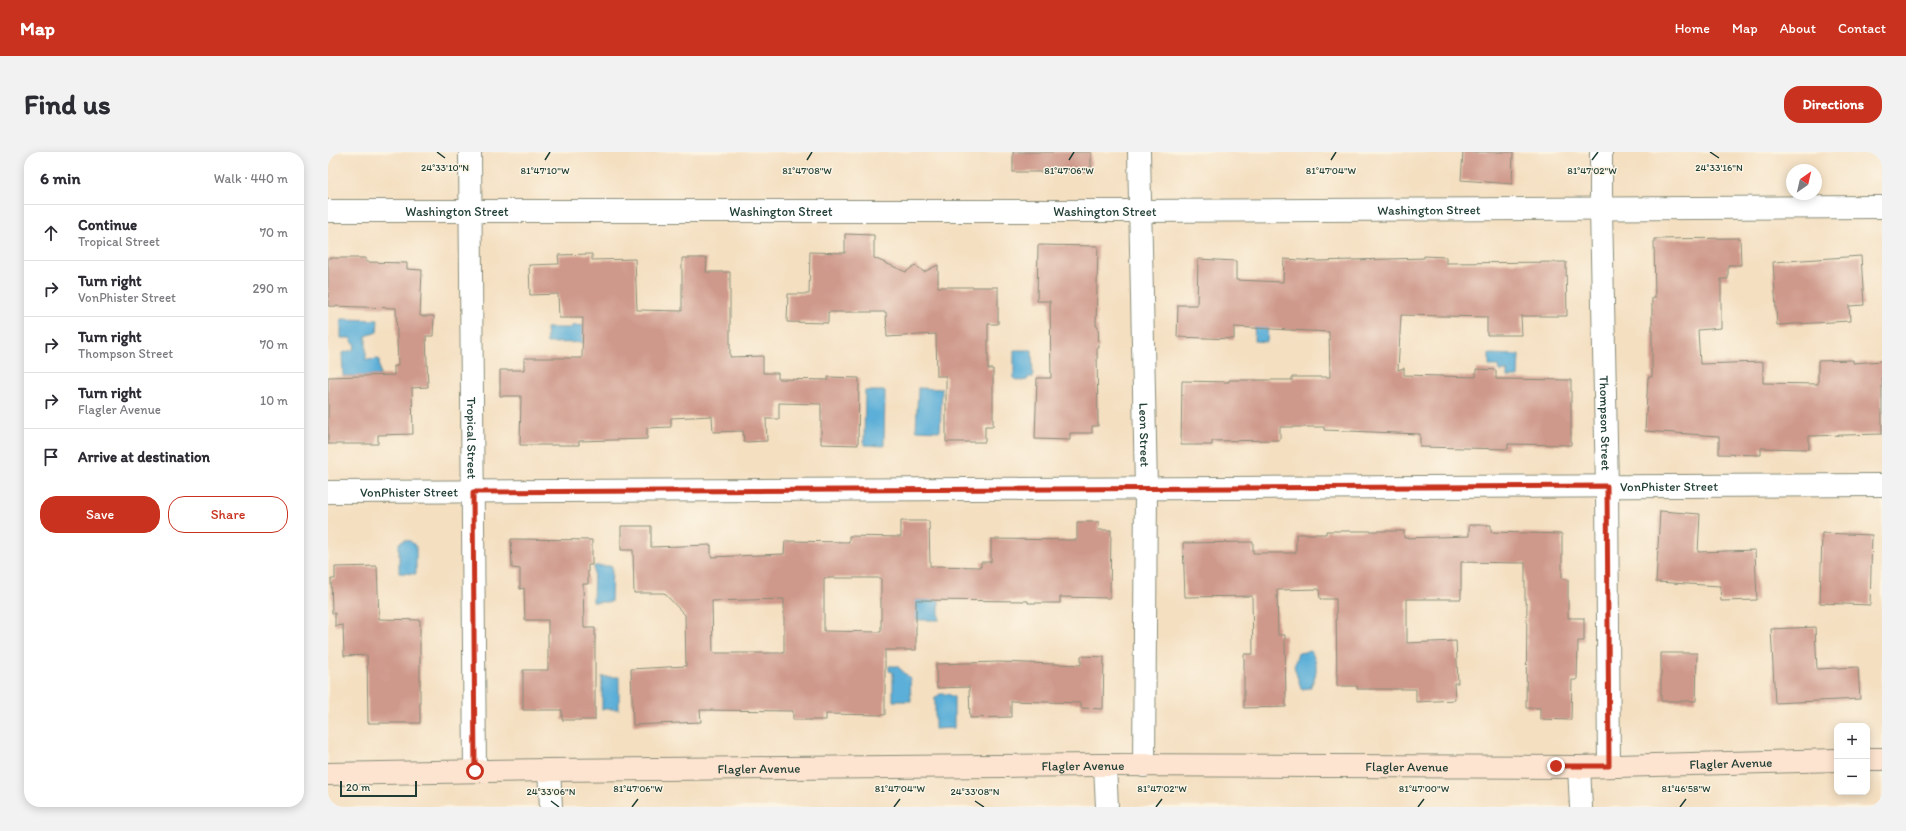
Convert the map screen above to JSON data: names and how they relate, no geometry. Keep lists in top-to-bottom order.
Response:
{
  "streets": {
    "street": [
      "Washington Street",
      "Thompson Street",
      "Leon Street",
      "Tropical Street",
      "VonPhister Street",
      "Flagler Avenue"
    ]
  },
  "crossings": [
    ["Washington Street", "Thompson Street"],
    ["Washington Street", "Leon Street"],
    ["Washington Street", "Tropical Street"],
    ["Thompson Street", "VonPhister Street"],
    ["Thompson Street", "Flagler Avenue"],
    ["Leon Street", "VonPhister Street"],
    ["Leon Street", "Flagler Avenue"],
    ["Tropical Street", "VonPhister Street"],
    ["Tropical Street", "Flagler Avenue"]
  ],
  "scale_bar": "20 m",
  "north": "top right",
  "page": {
    "header": "Map",
    "nav": [
      "Home",
      "Map",
      "About",
      "Contact"
    ],
    "buttons": [
      "Directions",
      ["Save", "Share"]
    ],
    "title": "Find us",
    "heading": ["6 min", "Walk · 440 m"],
    "list": [
      ["Continue", "Tropical Street", "70 m"],
      ["Turn right", "VonPhister Street", "290 m"],
      ["Turn right", "Thompson Street", "70 m"],
      ["Turn right", "Flagler Avenue", "10 m"],
      "Arrive at destination"
    ],
    "map_buttons": ["+", "−"],
    "scale": "20 m"
  },
  "coordinates": [
    "24°33'10\"N",
    "24°33'16\"N",
    "81°47'10\"W",
    "81°47'08\"W",
    "81°47'06\"W",
    "81°47'04\"W",
    "81°47'02\"W",
    "81°47'00\"W",
    "81°46'58\"W",
    "24°33'06\"N",
    "24°33'08\"N"
  ]
}
